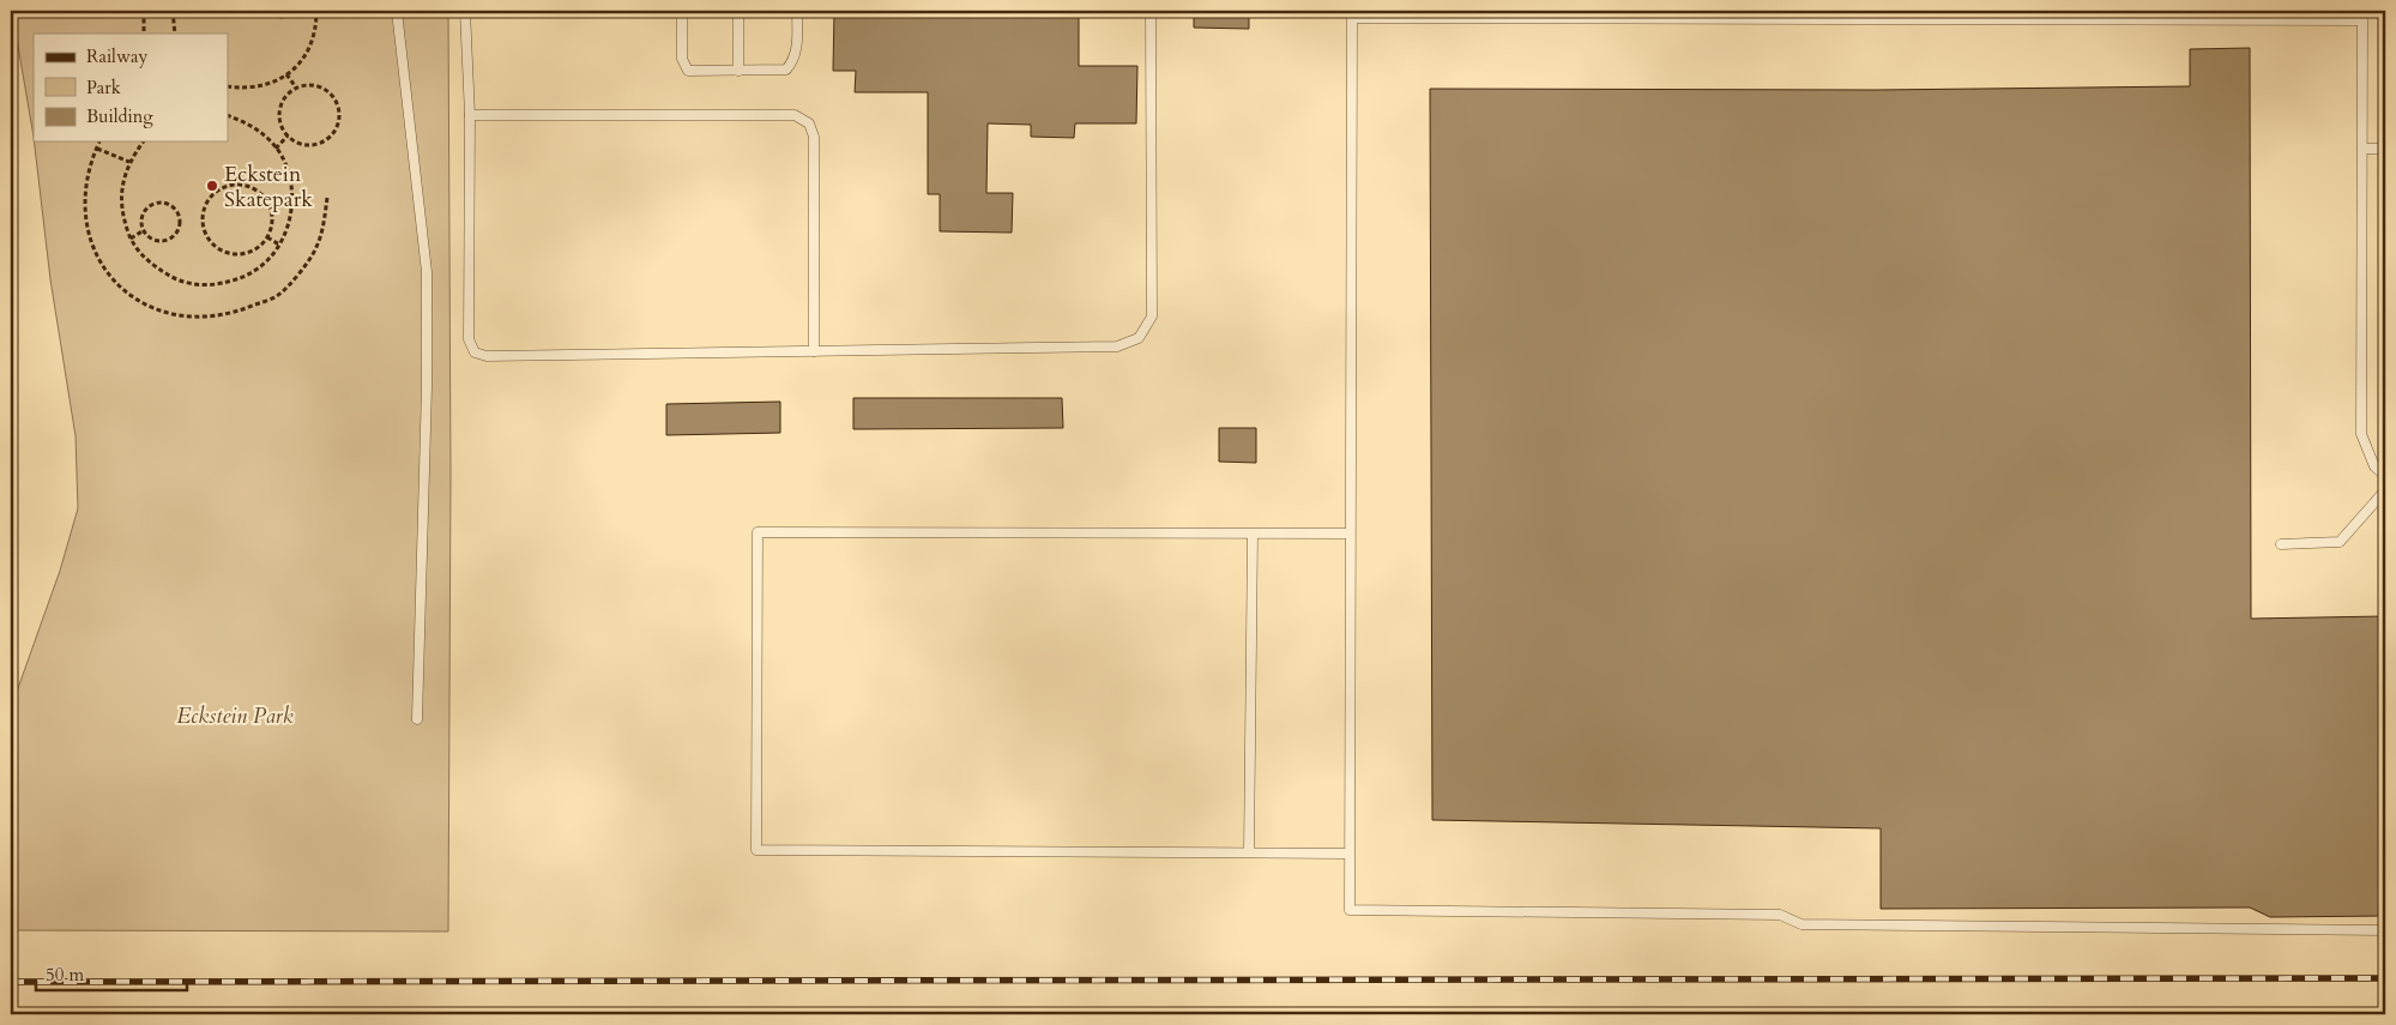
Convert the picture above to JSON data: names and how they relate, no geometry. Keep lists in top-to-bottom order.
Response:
{
  "parks": ["Eckstein Park"],
  "places": ["Eckstein Skatepark"],
  "legend": ["Railway", "Park", "Building"],
  "scale_bar": "50 m"
}
